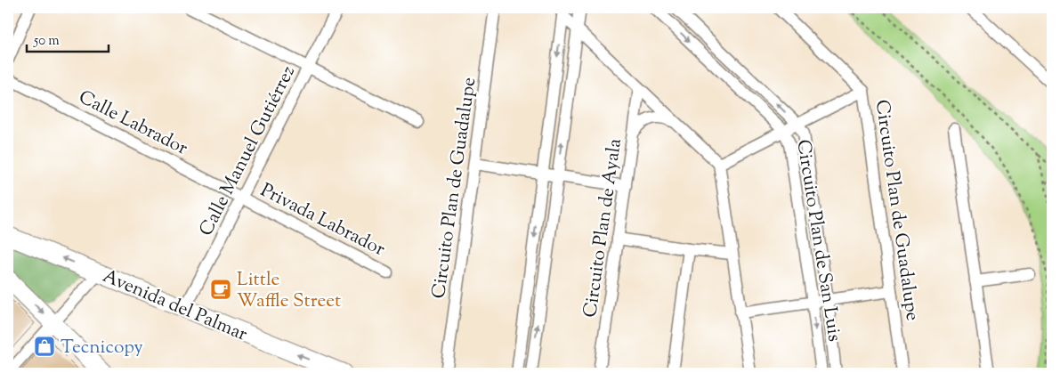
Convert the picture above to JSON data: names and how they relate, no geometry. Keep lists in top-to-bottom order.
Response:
{
  "streets": {
    "main road": ["Avenida del Palmar"],
    "street": [
      "Calle Labrador",
      "Calle Manuel Gutiérrez",
      "Circuito Plan de Guadalupe",
      "Privada Labrador",
      "Circuito Plan de Ayala",
      "Circuito Plan de San Luis"
    ]
  },
  "crossings": [
    ["Calle Labrador", "Calle Manuel Gutiérrez"],
    ["Calle Labrador", "Privada Labrador"],
    ["Calle Manuel Gutiérrez", "Privada Labrador"],
    ["Calle Manuel Gutiérrez", "Avenida del Palmar"]
  ],
  "one_way": ["Avenida del Palmar"],
  "places": {
    "cafe": ["Little Waffle Street"],
    "shop": ["Tecnicopy"]
  },
  "scale_bar": "50 m"
}
